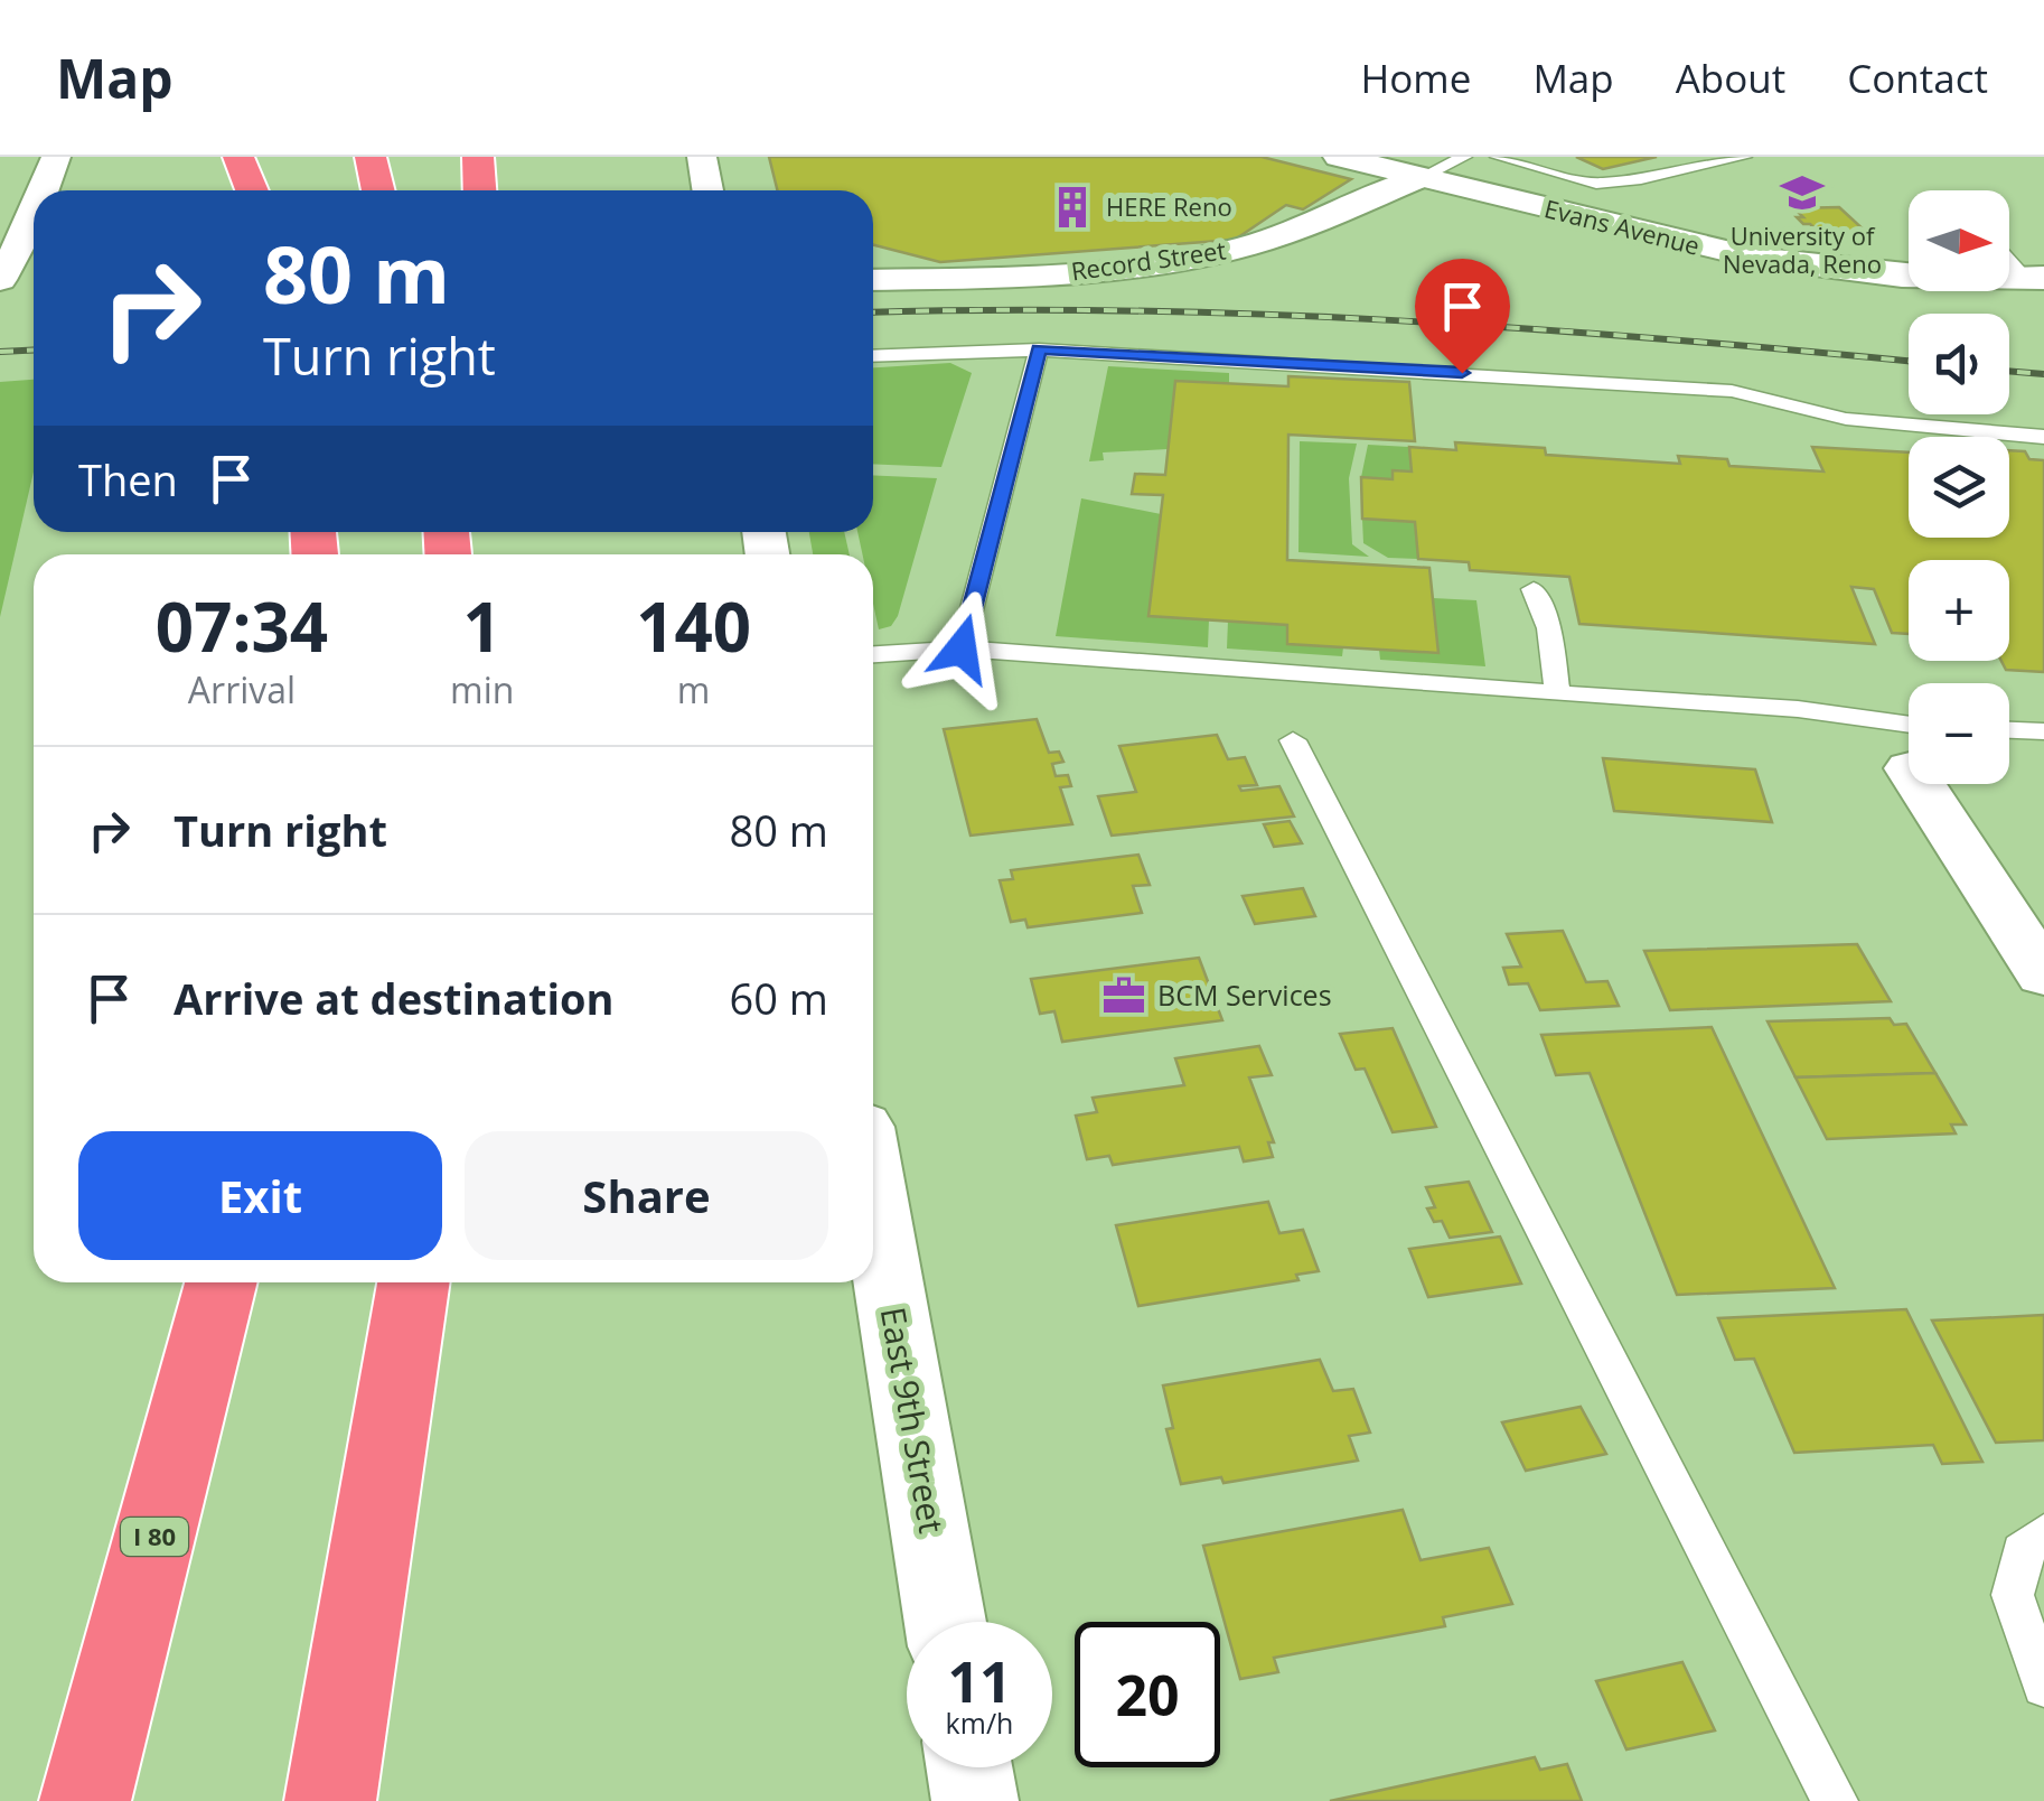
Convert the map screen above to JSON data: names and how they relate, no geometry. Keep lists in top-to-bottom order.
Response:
{
  "streets": {
    "highway": ["I 80"],
    "street": ["Evans Avenue", "Record Street", "East 9th Street"]
  },
  "crossings": [
    ["Evans Avenue", "Record Street"]
  ],
  "places": {
    "school or university": ["University of Nevada, Reno"],
    "building": ["HERE Reno"],
    "office": ["BCM Services"]
  },
  "north": "right",
  "page": {
    "header": "Map",
    "nav": [
      "Home",
      "Map",
      "About",
      "Contact"
    ],
    "map_buttons": ["+", "−"],
    "turn": ["80 m", "Turn right"],
    "then": "Then",
    "eta": [
      "07:34",
      "Arrival",
      "1",
      "min",
      "140",
      "m"
    ],
    "list": [
      {
        "name": "Turn right",
        "value": "80 m"
      },
      {
        "name": "Arrive at destination",
        "value": "60 m"
      }
    ],
    "buttons": ["Exit", "Share"],
    "speed": "11 km/h",
    "limit": "20"
  }
}
